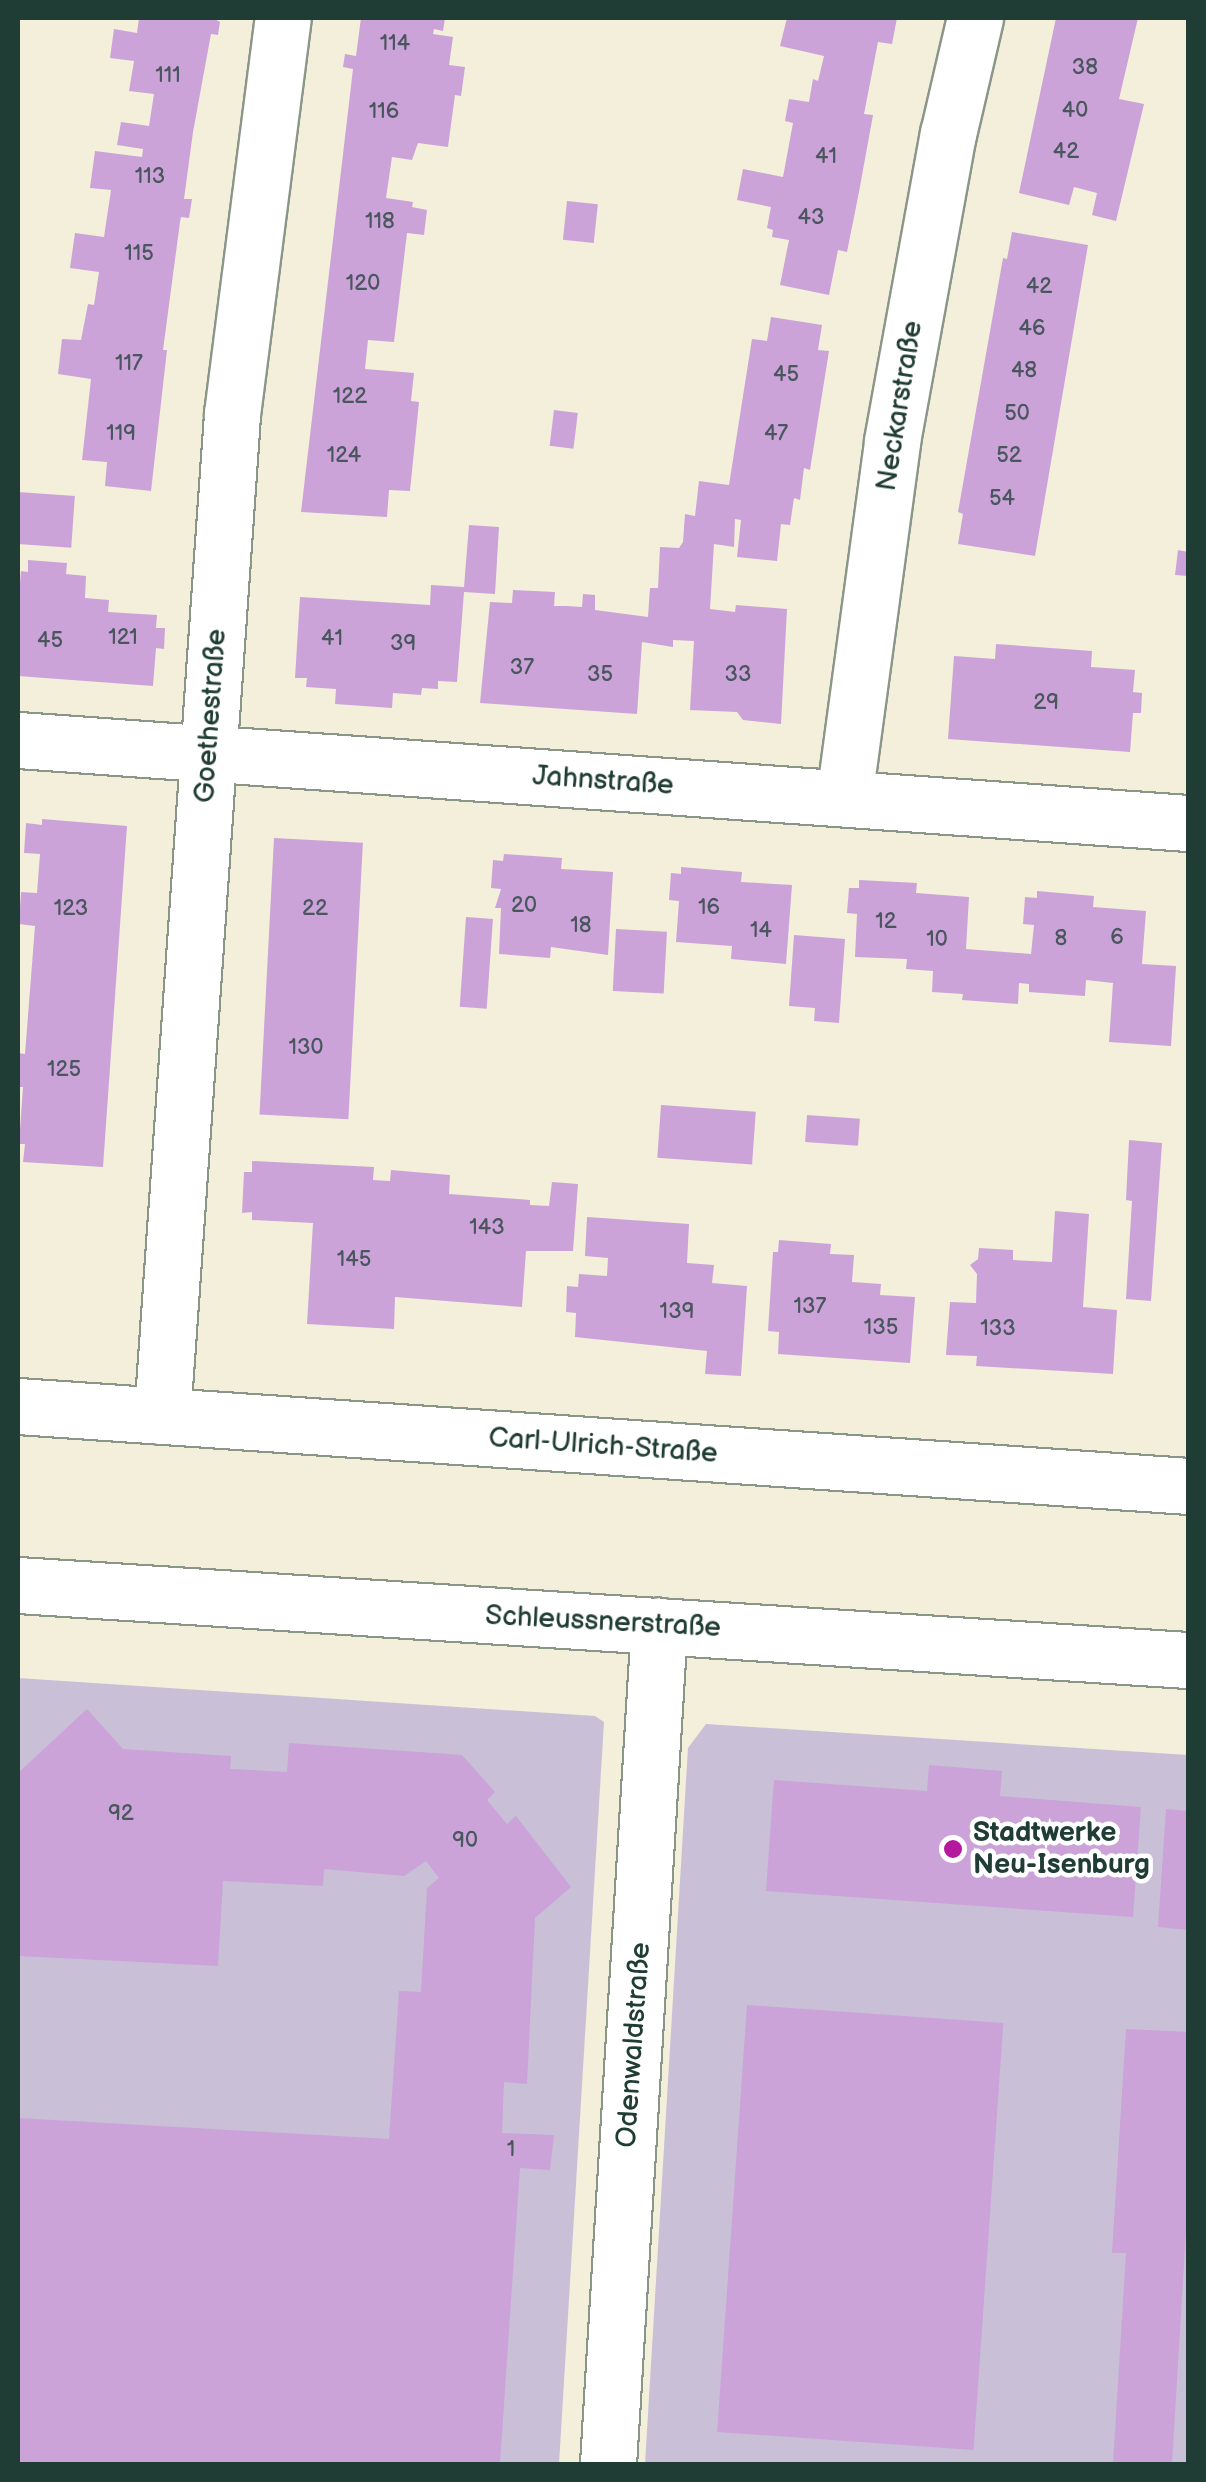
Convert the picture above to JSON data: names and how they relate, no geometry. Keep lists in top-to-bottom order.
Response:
{
  "streets": {
    "street": [
      "Neckarstraße",
      "Goethestraße",
      "Jahnstraße",
      "Carl-Ulrich-Straße",
      "Schleussnerstraße",
      "Odenwaldstraße"
    ]
  },
  "crossings": [
    ["Neckarstraße", "Jahnstraße"],
    ["Goethestraße", "Jahnstraße"],
    ["Goethestraße", "Carl-Ulrich-Straße"],
    ["Schleussnerstraße", "Odenwaldstraße"]
  ],
  "places": ["Stadtwerke Neu-Isenburg"],
  "house_numbers": [
    "114",
    "38",
    "111",
    "40",
    "116",
    "42",
    "41",
    "113",
    "43",
    "118",
    "115",
    "120",
    "42",
    "46",
    "117",
    "48",
    "45",
    "122",
    "50",
    "119",
    "47",
    "124",
    "52",
    "54",
    "121",
    "41",
    "45",
    "39",
    "37",
    "35",
    "33",
    "29",
    "20",
    "16",
    "123",
    "22",
    "12",
    "18",
    "14",
    "6",
    "8",
    "10",
    "130",
    "125",
    "143",
    "145",
    "137",
    "139",
    "135",
    "133",
    "92",
    "90",
    "1"
  ]
}
